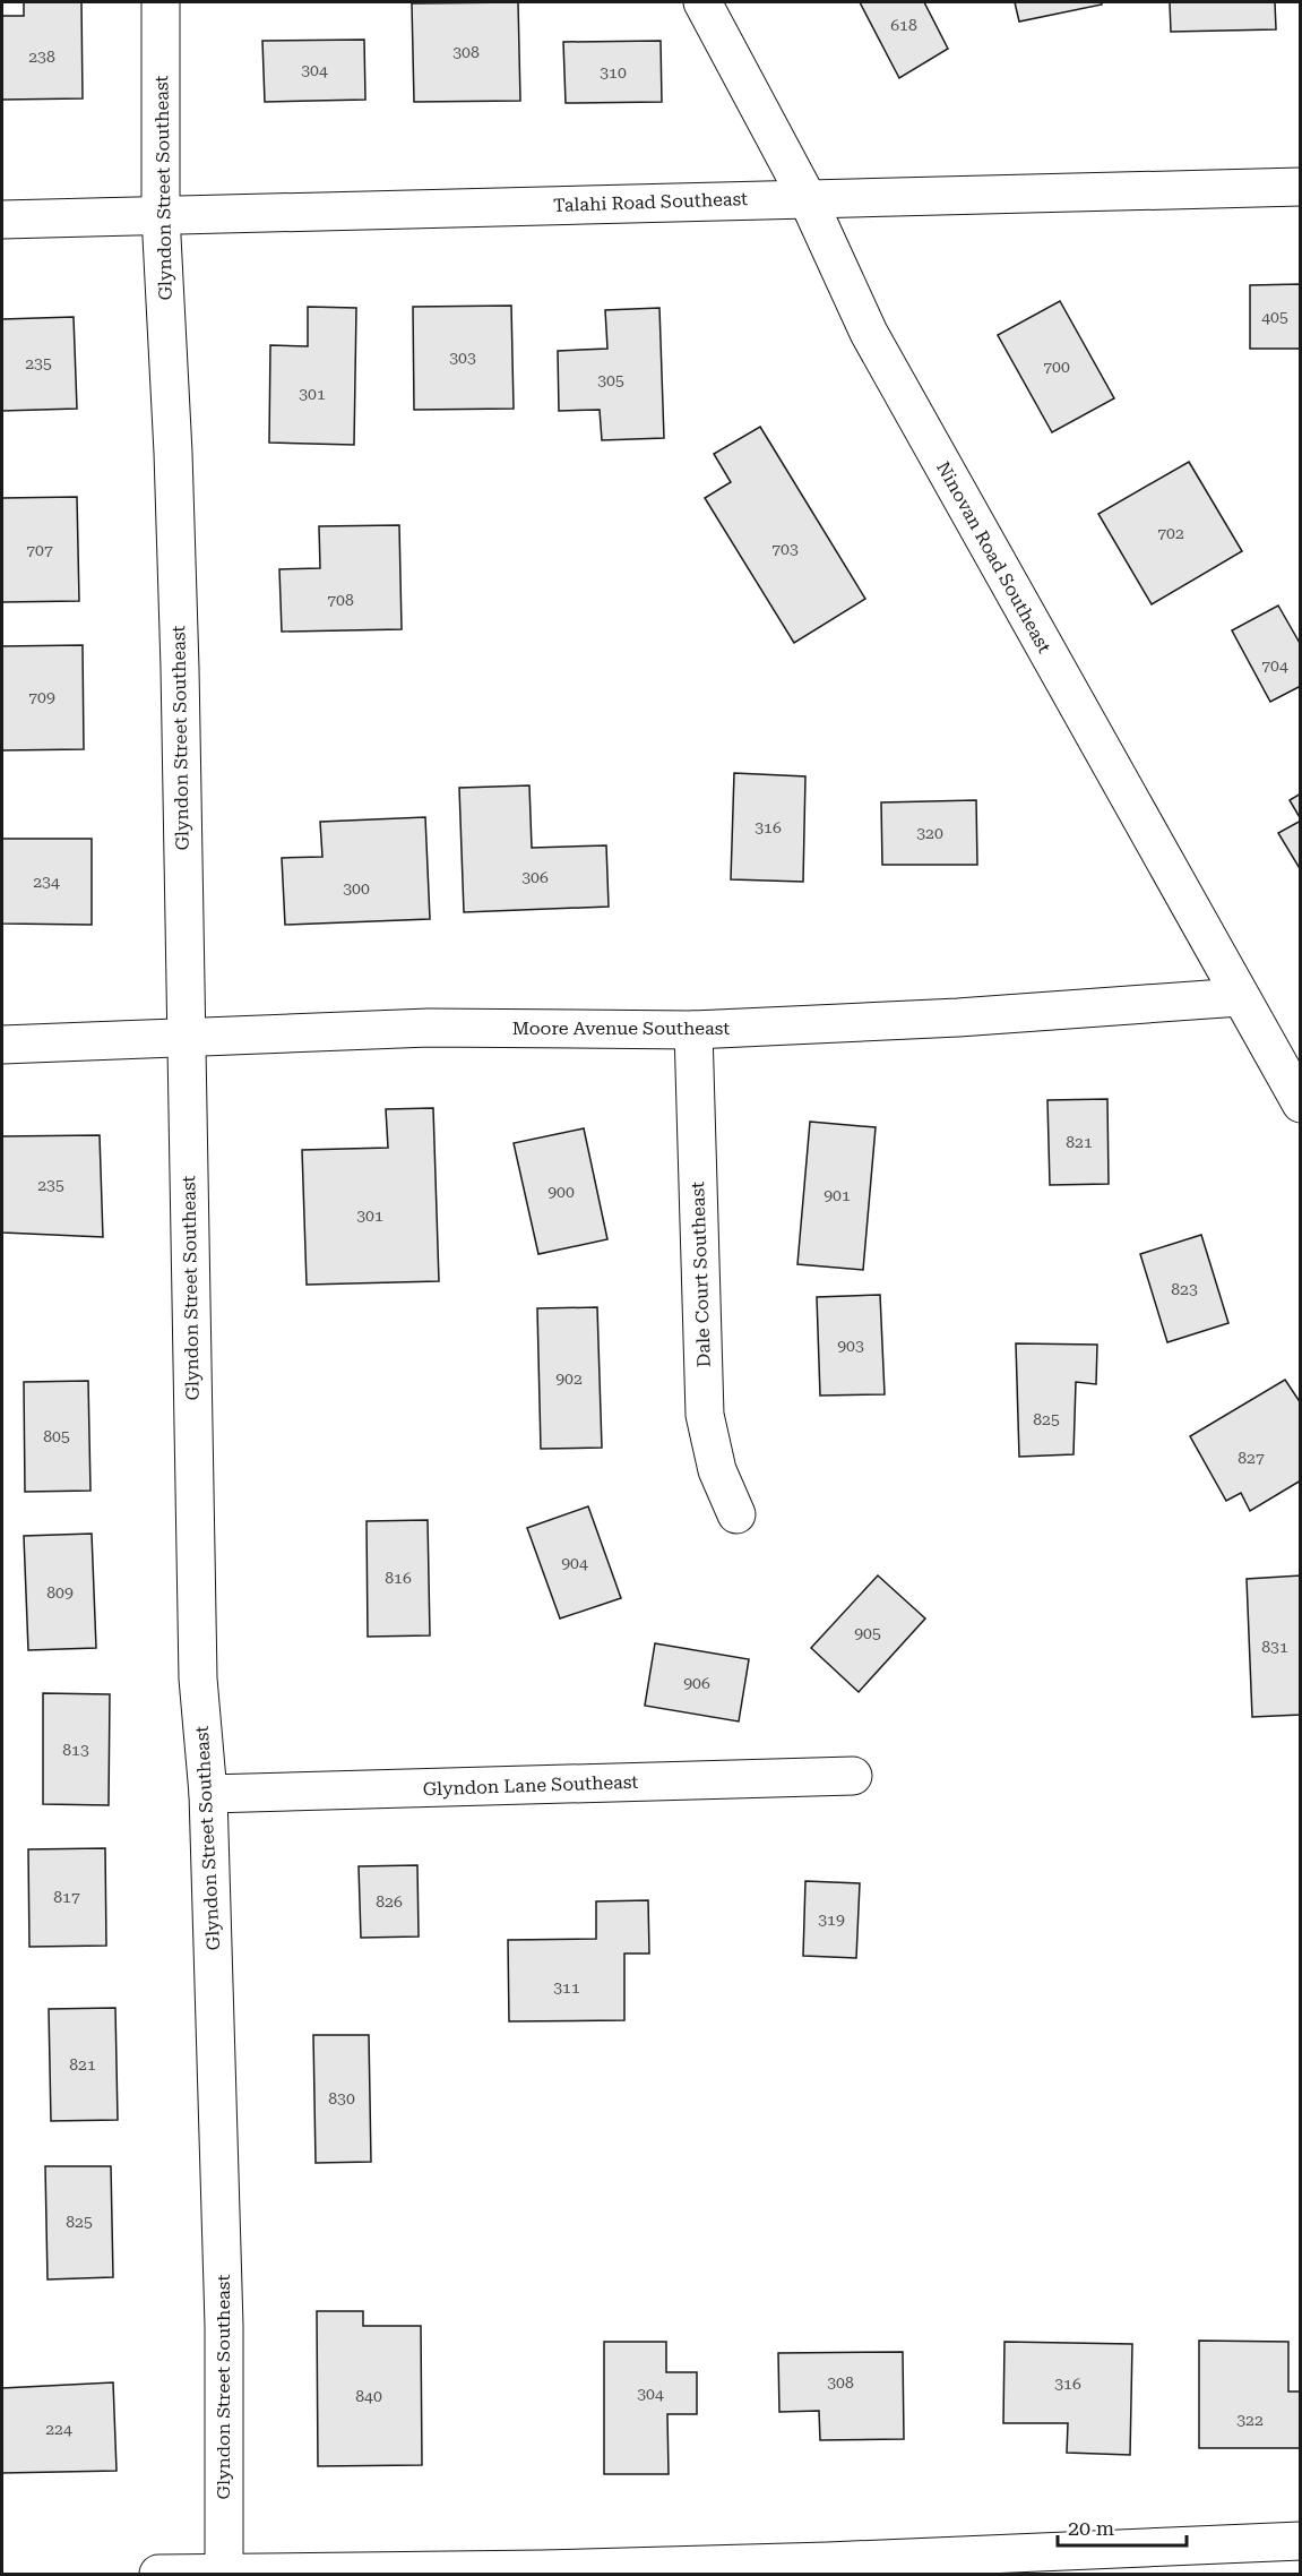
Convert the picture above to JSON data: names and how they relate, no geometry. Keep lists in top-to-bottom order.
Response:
{
  "streets": {
    "street": [
      "Glyndon Street Southeast",
      "Talahi Road Southeast",
      "Ninovan Road Southeast",
      "Moore Avenue Southeast",
      "Dale Court Southeast",
      "Glyndon Lane Southeast"
    ]
  },
  "crossings": [
    ["Glyndon Street Southeast", "Talahi Road Southeast"],
    ["Glyndon Street Southeast", "Moore Avenue Southeast"],
    ["Glyndon Street Southeast", "Glyndon Lane Southeast"],
    ["Talahi Road Southeast", "Ninovan Road Southeast"],
    ["Ninovan Road Southeast", "Moore Avenue Southeast"],
    ["Moore Avenue Southeast", "Dale Court Southeast"]
  ],
  "house_numbers": [
    "618",
    "308",
    "238",
    "304",
    "310",
    "405",
    "303",
    "235",
    "700",
    "305",
    "301",
    "702",
    "703",
    "707",
    "708",
    "704",
    "709",
    "316",
    "320",
    "306",
    "234",
    "300",
    "821",
    "235",
    "900",
    "901",
    "301",
    "823",
    "903",
    "902",
    "825",
    "805",
    "827",
    "904",
    "816",
    "809",
    "905",
    "831",
    "906",
    "813",
    "817",
    "826",
    "319",
    "311",
    "821",
    "830",
    "825",
    "308",
    "316",
    "304",
    "840",
    "322",
    "224"
  ],
  "scale_bar": "20 m"
}
